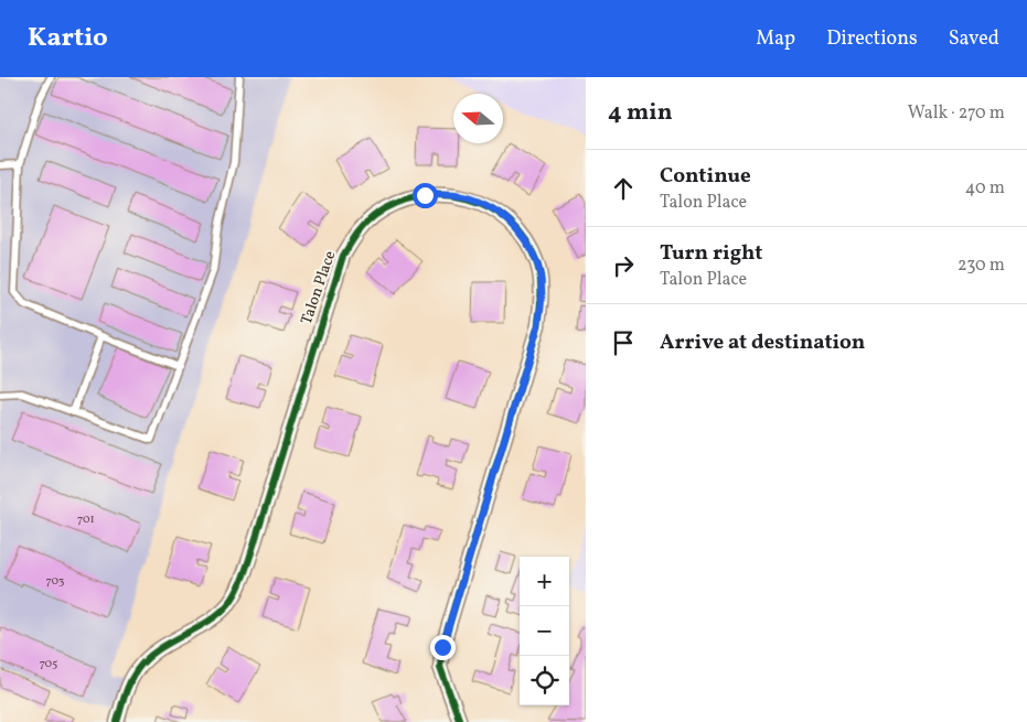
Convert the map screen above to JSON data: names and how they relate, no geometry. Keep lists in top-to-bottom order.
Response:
{
  "streets": {
    "street": ["Talon Place"]
  },
  "house_numbers": ["701", "703", "705"],
  "north": "left",
  "page": {
    "header": "Kartio",
    "nav": ["Map", "Directions", "Saved"],
    "heading": ["4 min", "Walk · 270 m"],
    "list": [
      ["Continue", "Talon Place", "40 m"],
      ["Turn right", "Talon Place", "230 m"],
      "Arrive at destination"
    ],
    "map_buttons": ["+", "−"]
  }
}
